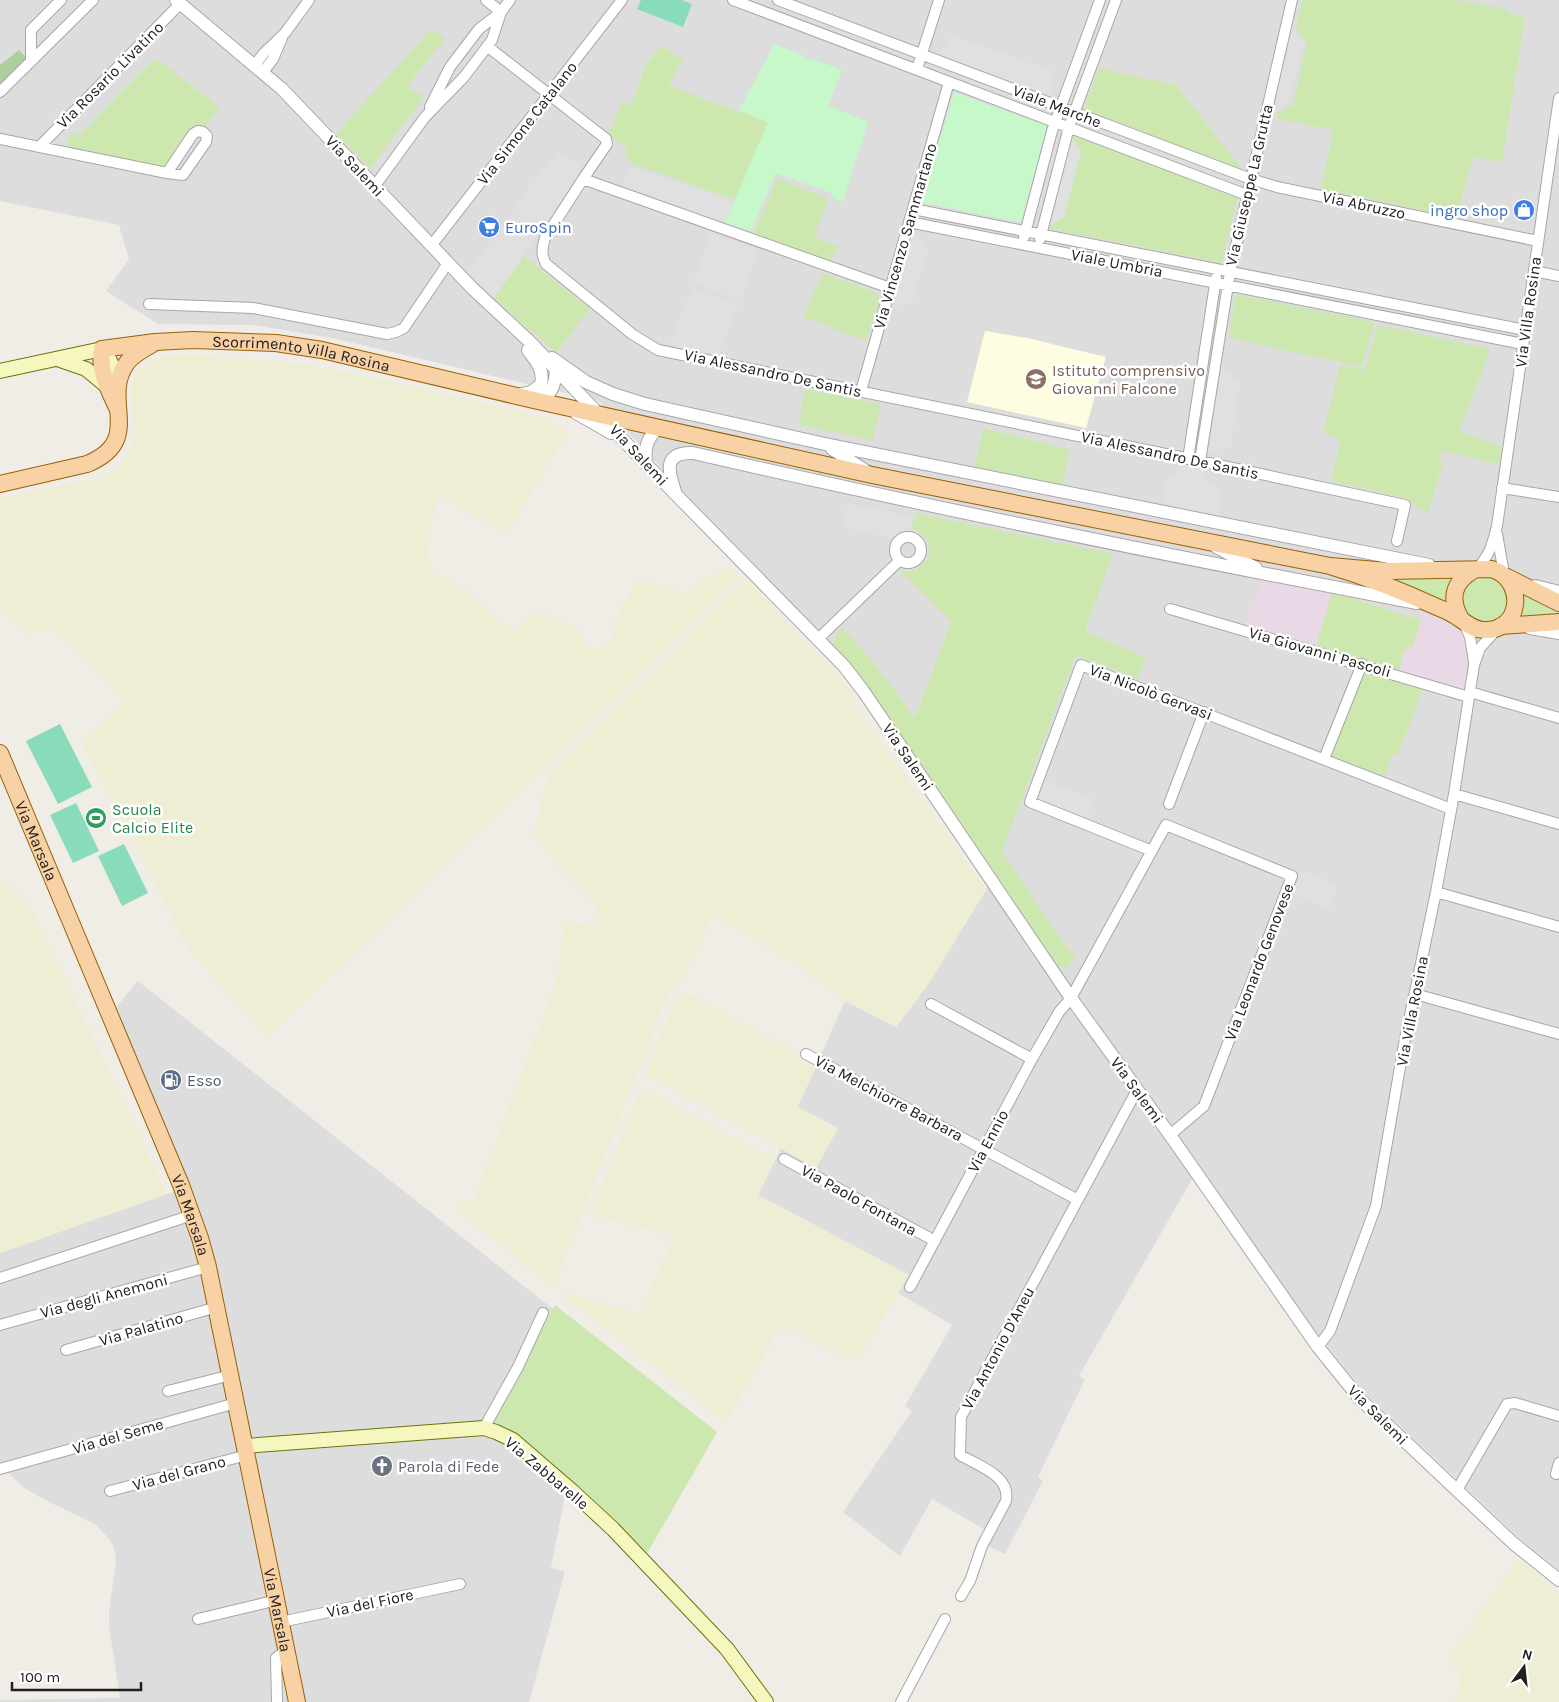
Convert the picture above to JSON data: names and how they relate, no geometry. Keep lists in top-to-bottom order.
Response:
{
  "streets": {
    "main road": ["Scorrimento Villa Rosina", "Via Marsala", "Via Zabbarelle"],
    "street": [
      "Via Rosario Livatino",
      "Viale Marche",
      "Via Simone Catalano",
      "Via Salemi",
      "Via Giuseppe La Grutta",
      "Via Abruzzo",
      "Via Vincenzo Sammartano",
      "Viale Umbria",
      "Via Villa Rosina",
      "Via Alessandro De Santis",
      "Via Giovanni Pascoli",
      "Via Nicolò Gervasi",
      "Via Leonardo Genovese",
      "Via Melchiorre Barbara",
      "Via Ennio",
      "Via Paolo Fontana",
      "Via degli Anemoni",
      "Via Palatino",
      "Via Antonio D'Aneu",
      "Via del Seme",
      "Via del Grano",
      "Via del Fiore"
    ]
  },
  "crossings": [
    ["Via Rosario Livatino", "Via Salemi"],
    ["Viale Marche", "Via Giuseppe La Grutta"],
    ["Viale Marche", "Via Abruzzo"],
    ["Viale Marche", "Via Vincenzo Sammartano"],
    ["Via Simone Catalano", "Via Salemi"],
    ["Via Salemi", "Via Villa Rosina"],
    ["Via Salemi", "Scorrimento Villa Rosina"],
    ["Via Salemi", "Via Leonardo Genovese"],
    ["Via Salemi", "Via Ennio"],
    ["Via Salemi", "Via Antonio D'Aneu"],
    ["Via Giuseppe La Grutta", "Via Abruzzo"],
    ["Via Giuseppe La Grutta", "Viale Umbria"],
    ["Via Giuseppe La Grutta", "Via Alessandro De Santis"],
    ["Via Abruzzo", "Via Villa Rosina"],
    ["Via Vincenzo Sammartano", "Viale Umbria"],
    ["Via Vincenzo Sammartano", "Via Alessandro De Santis"],
    ["Viale Umbria", "Via Villa Rosina"],
    ["Via Villa Rosina", "Via Giovanni Pascoli"],
    ["Via Villa Rosina", "Via Nicolò Gervasi"],
    ["Via Nicolò Gervasi", "Via Ennio"],
    ["Via Marsala", "Via degli Anemoni"],
    ["Via Marsala", "Via Palatino"],
    ["Via Marsala", "Via del Seme"],
    ["Via Marsala", "Via del Grano"],
    ["Via Marsala", "Via Zabbarelle"],
    ["Via Marsala", "Via del Fiore"],
    ["Via Leonardo Genovese", "Via Ennio"],
    ["Via Melchiorre Barbara", "Via Ennio"],
    ["Via Melchiorre Barbara", "Via Antonio D'Aneu"],
    ["Via Ennio", "Via Paolo Fontana"],
    ["Via del Grano", "Via Zabbarelle"]
  ],
  "places": {
    "shop": ["ingro shop"],
    "supermarket": ["EuroSpin"],
    "school or university": ["Istituto comprensivo Giovanni Falcone"],
    "sports": ["Scuola Calcio Elite"],
    "fuel station": ["Esso"],
    "church": ["Parola di Fede"]
  },
  "scale_bar": "100 m",
  "north": "top"
}
